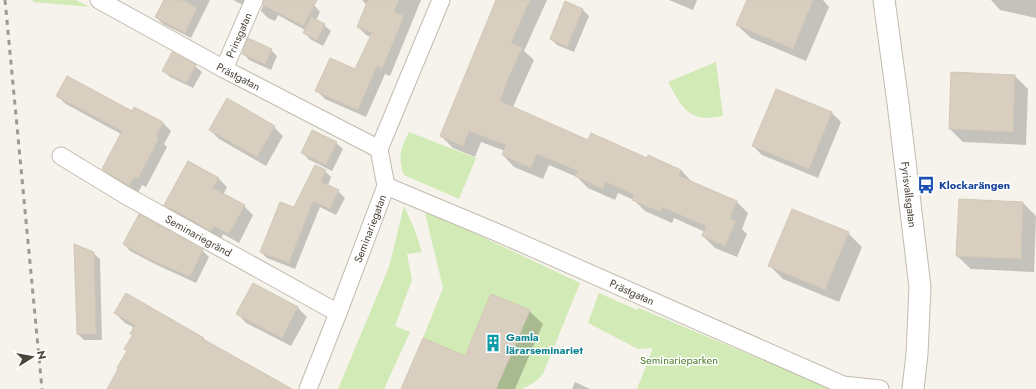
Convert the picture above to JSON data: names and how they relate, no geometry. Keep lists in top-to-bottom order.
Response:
{
  "streets": {
    "street": [
      "Prinsgatan",
      "Prästgatan",
      "Fyrisvallsgatan",
      "Seminariegatan",
      "Seminariegränd"
    ]
  },
  "crossings": [
    ["Prinsgatan", "Prästgatan"],
    ["Prästgatan", "Seminariegatan"],
    ["Seminariegatan", "Seminariegränd"]
  ],
  "parks": ["Seminarieparken"],
  "places": {
    "bus stop": ["Klockarängen"],
    "building": ["Gamla lärarseminariet"]
  },
  "north": "right"
}
